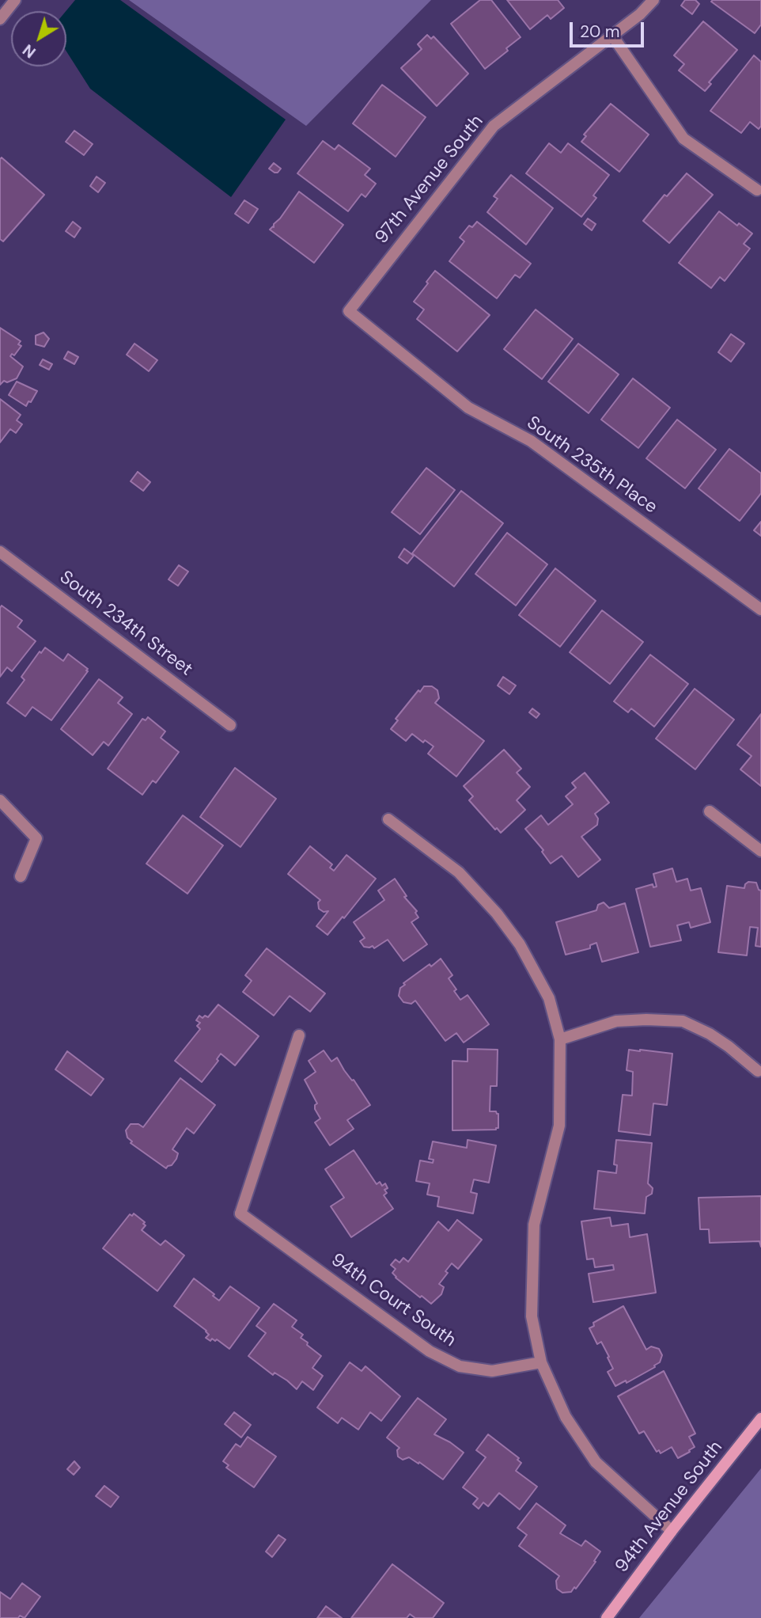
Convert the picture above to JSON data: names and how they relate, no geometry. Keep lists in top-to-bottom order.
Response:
{
  "streets": {
    "street": [
      "97th Avenue South",
      "South 235th Place",
      "South 234th Street",
      "94th Court South",
      "94th Avenue South"
    ]
  },
  "crossings": [
    ["97th Avenue South", "South 235th Place"]
  ],
  "scale_bar": "20 m",
  "north": "bottom left"
}
